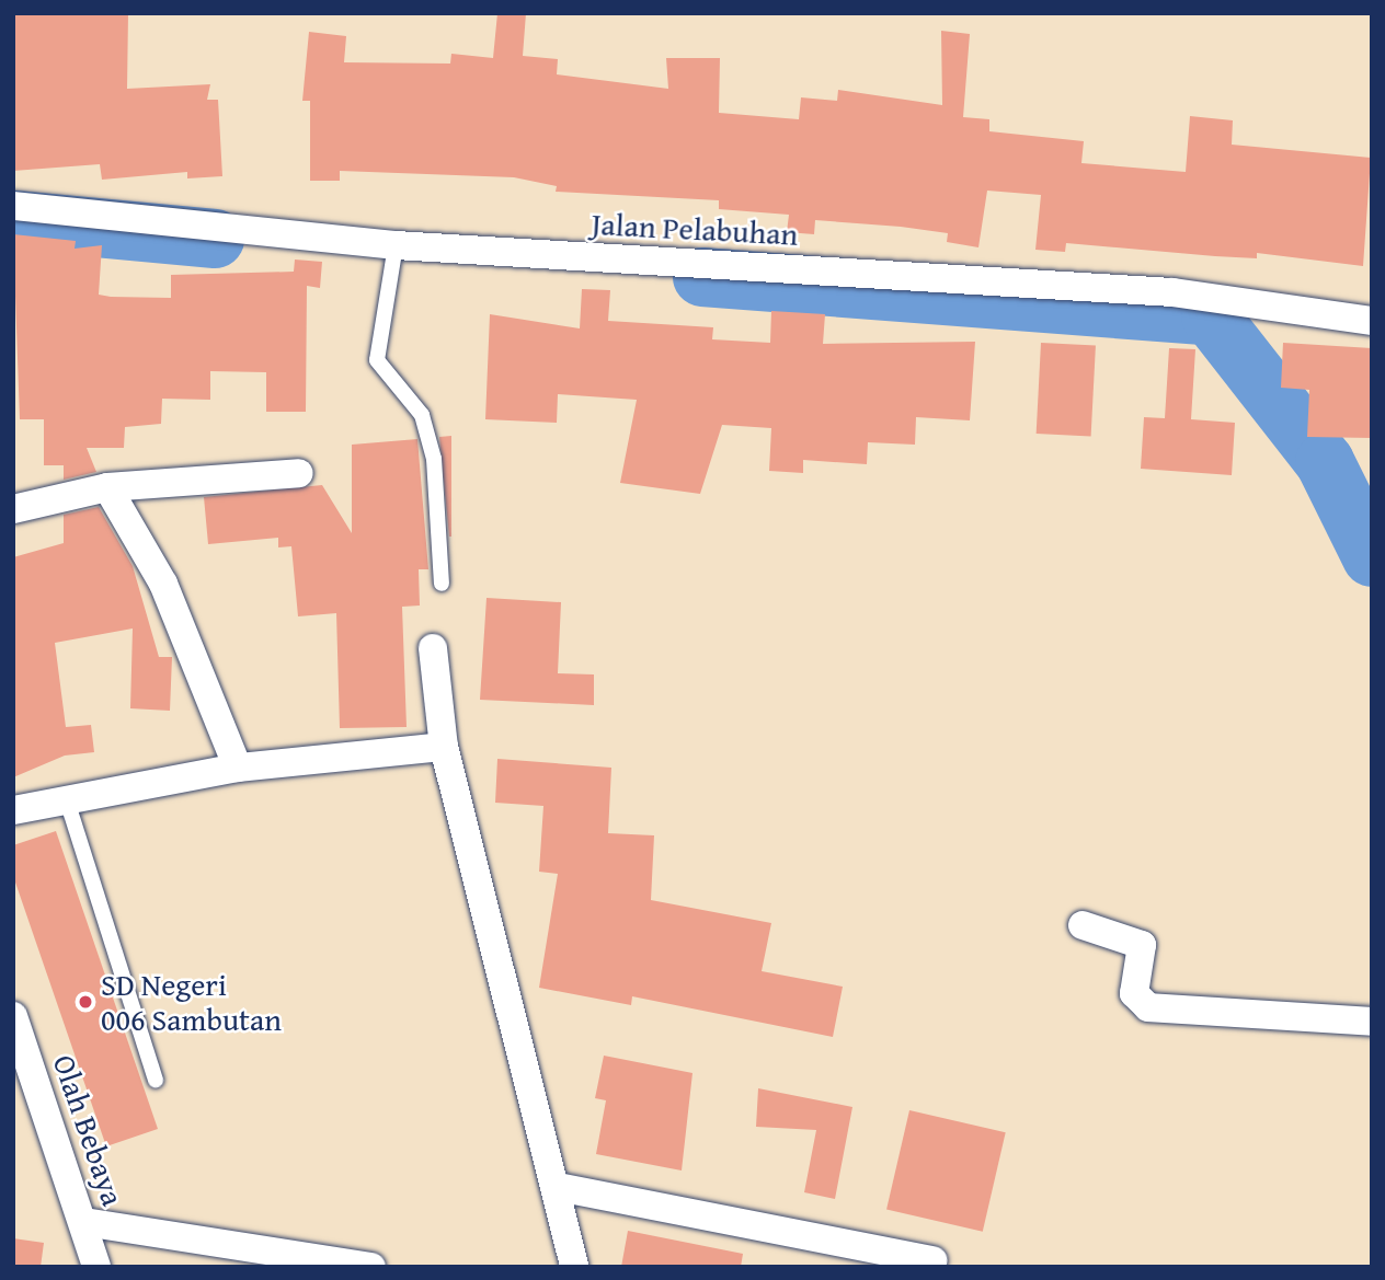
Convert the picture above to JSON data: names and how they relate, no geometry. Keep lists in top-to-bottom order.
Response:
{
  "streets": {
    "street": ["Jalan Pelabuhan", "Olah Bebaya"]
  },
  "places": ["SD Negeri 006 Sambutan"]
}
